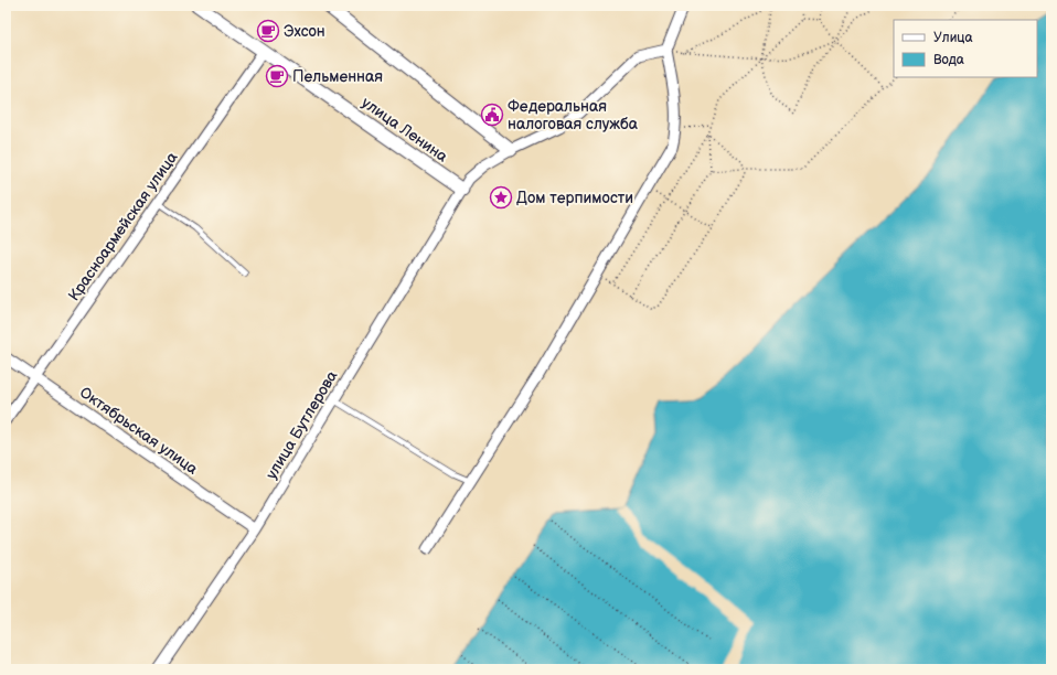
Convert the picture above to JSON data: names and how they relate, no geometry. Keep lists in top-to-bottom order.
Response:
{
  "streets": {
    "street": [
      "улица Ленина",
      "Красноармейская улица",
      "улица Бутлерова",
      "Октябрьская улица"
    ]
  },
  "crossings": [
    ["улица Ленина", "Красноармейская улица"],
    ["улица Ленина", "улица Бутлерова"],
    ["Красноармейская улица", "Октябрьская улица"],
    ["улица Бутлерова", "Октябрьская улица"]
  ],
  "places": {
    "cafe": ["Эхсон", "Пельменная"],
    "public building": ["Федеральная налоговая служба"],
    "place": ["Дом терпимости"]
  },
  "legend": ["Улица", "Вода"]
}
